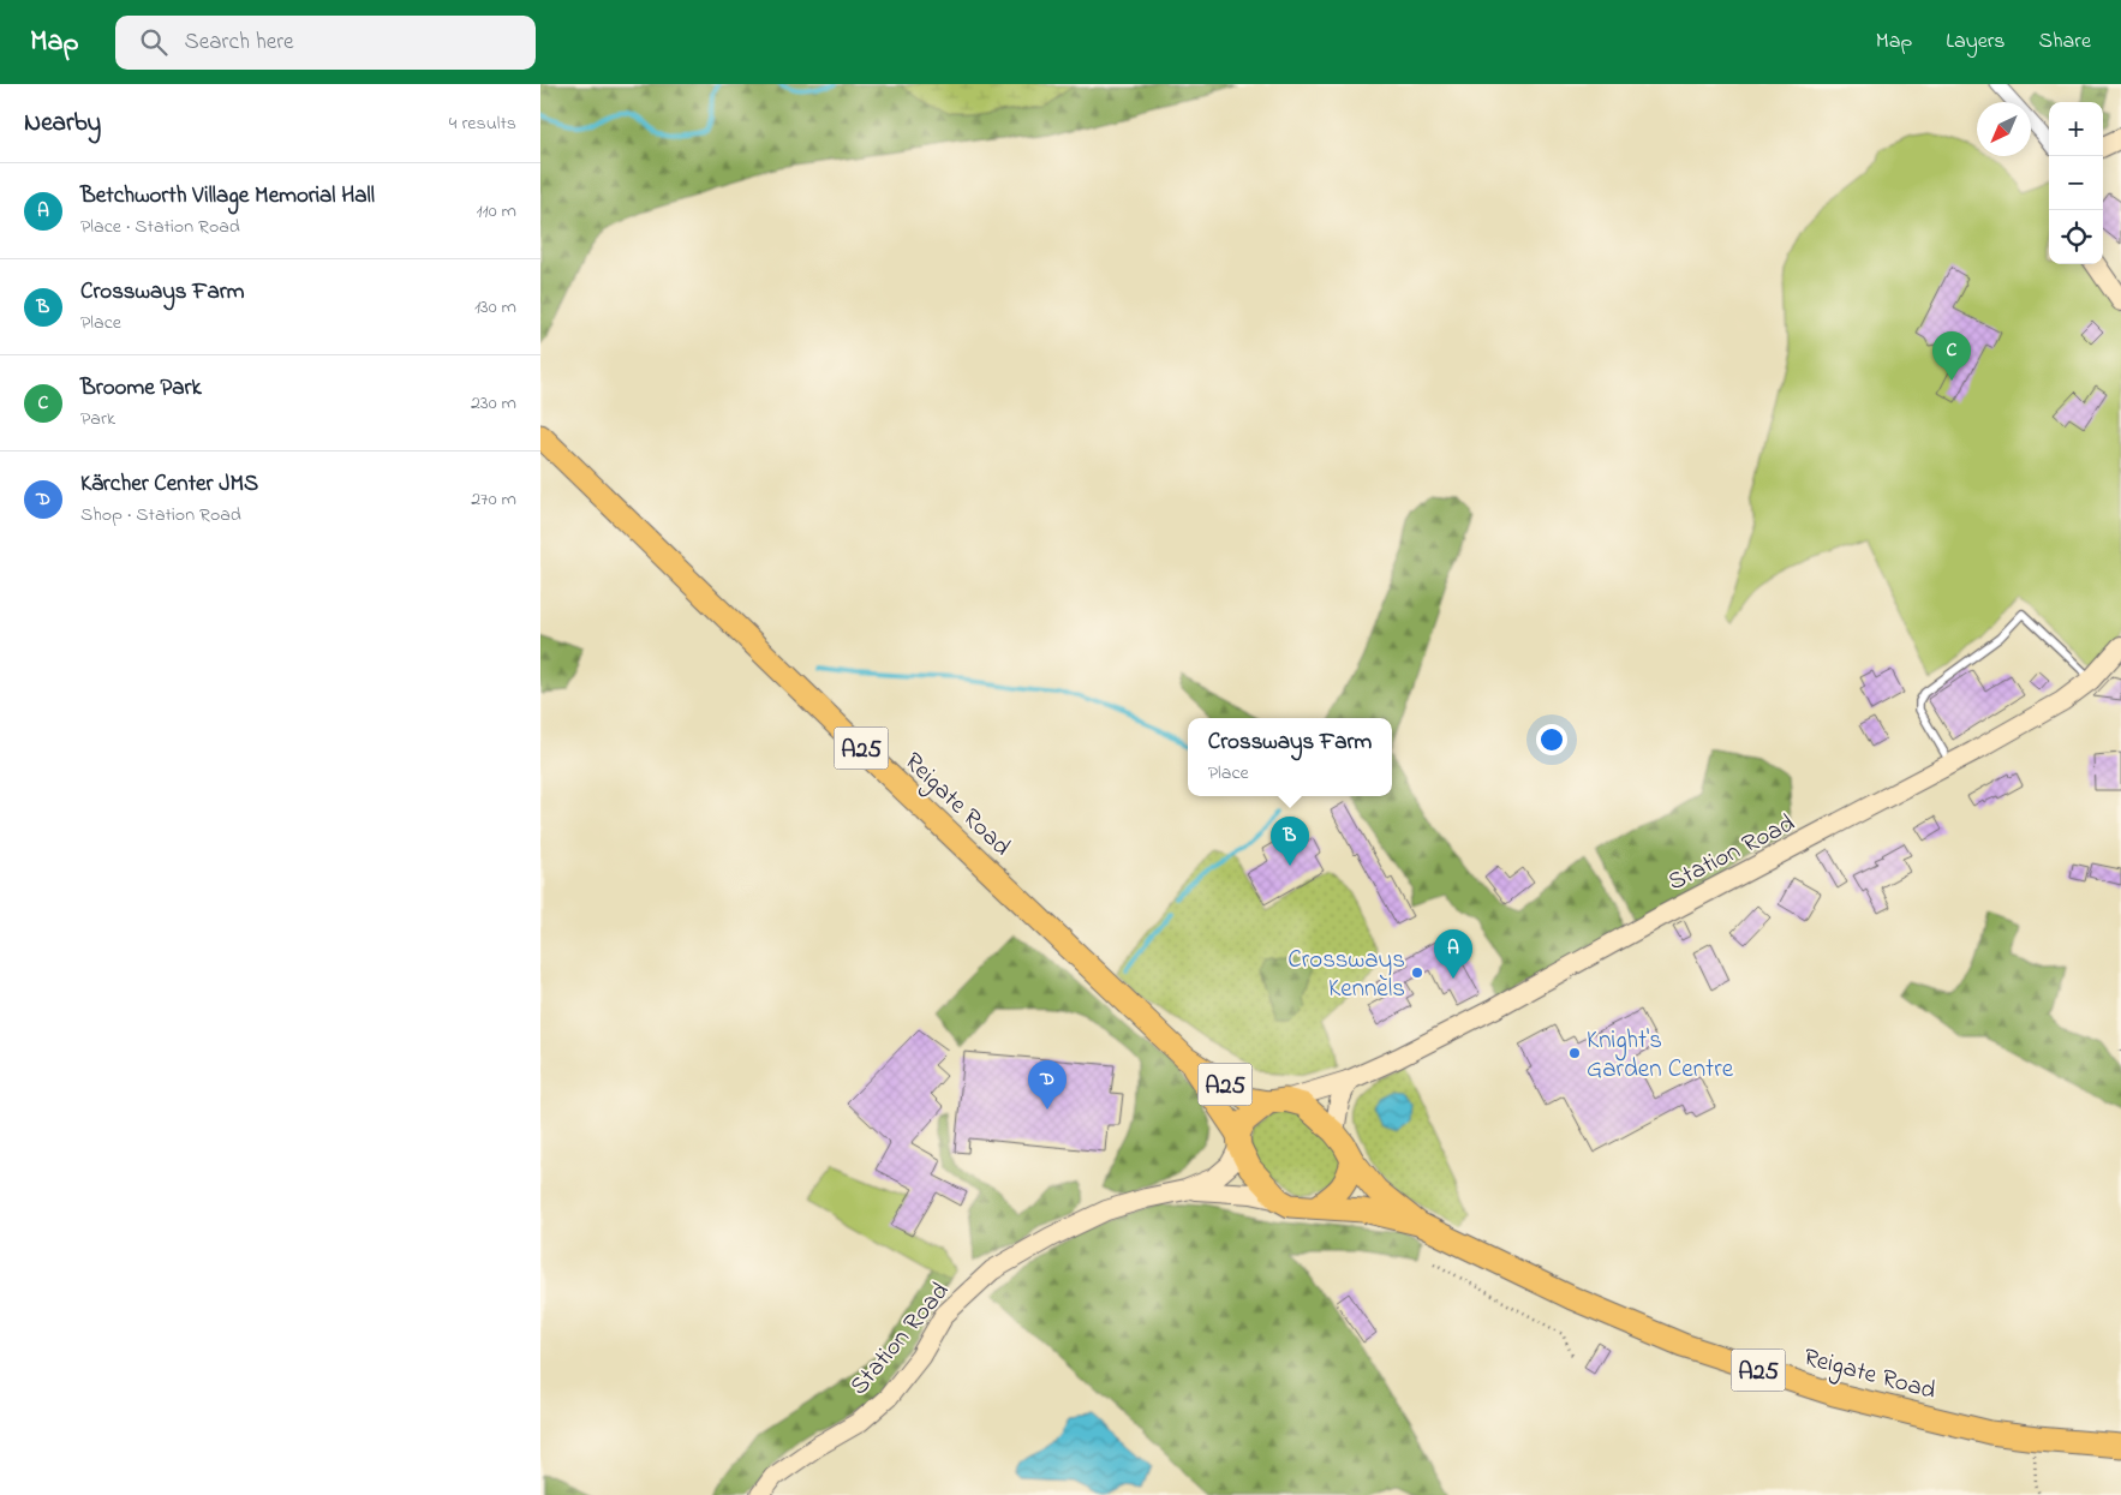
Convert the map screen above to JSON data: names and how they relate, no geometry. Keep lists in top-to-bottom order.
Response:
{
  "streets": {
    "main road": ["A25", "Reigate Road"],
    "street": ["Station Road"]
  },
  "crossings": [
    ["Reigate Road", "Station Road"]
  ],
  "places": ["Crossways Kennels", "Knight's Garden Centre"],
  "north": "bottom left",
  "page": {
    "header": "Map",
    "search": "Search here",
    "nav": ["Map", "Layers", "Share"],
    "heading": ["Nearby", "4 results"],
    "map_buttons": ["+", "−"],
    "list": [
      {
        "mark": "A",
        "name": "Betchworth Village Memorial Hall",
        "note": "Place · Station Road",
        "value": "110 m"
      },
      {
        "mark": "B",
        "name": "Crossways Farm",
        "note": "Place",
        "value": "130 m"
      },
      {
        "mark": "C",
        "name": "Broome Park",
        "note": "Park",
        "value": "230 m"
      },
      {
        "mark": "D",
        "name": "Kärcher Center JMS",
        "note": "Shop · Station Road",
        "value": "270 m"
      }
    ],
    "pins": [
      "C",
      "B",
      "A",
      "D"
    ],
    "popup": ["Crossways Farm", "Place"]
  }
}
